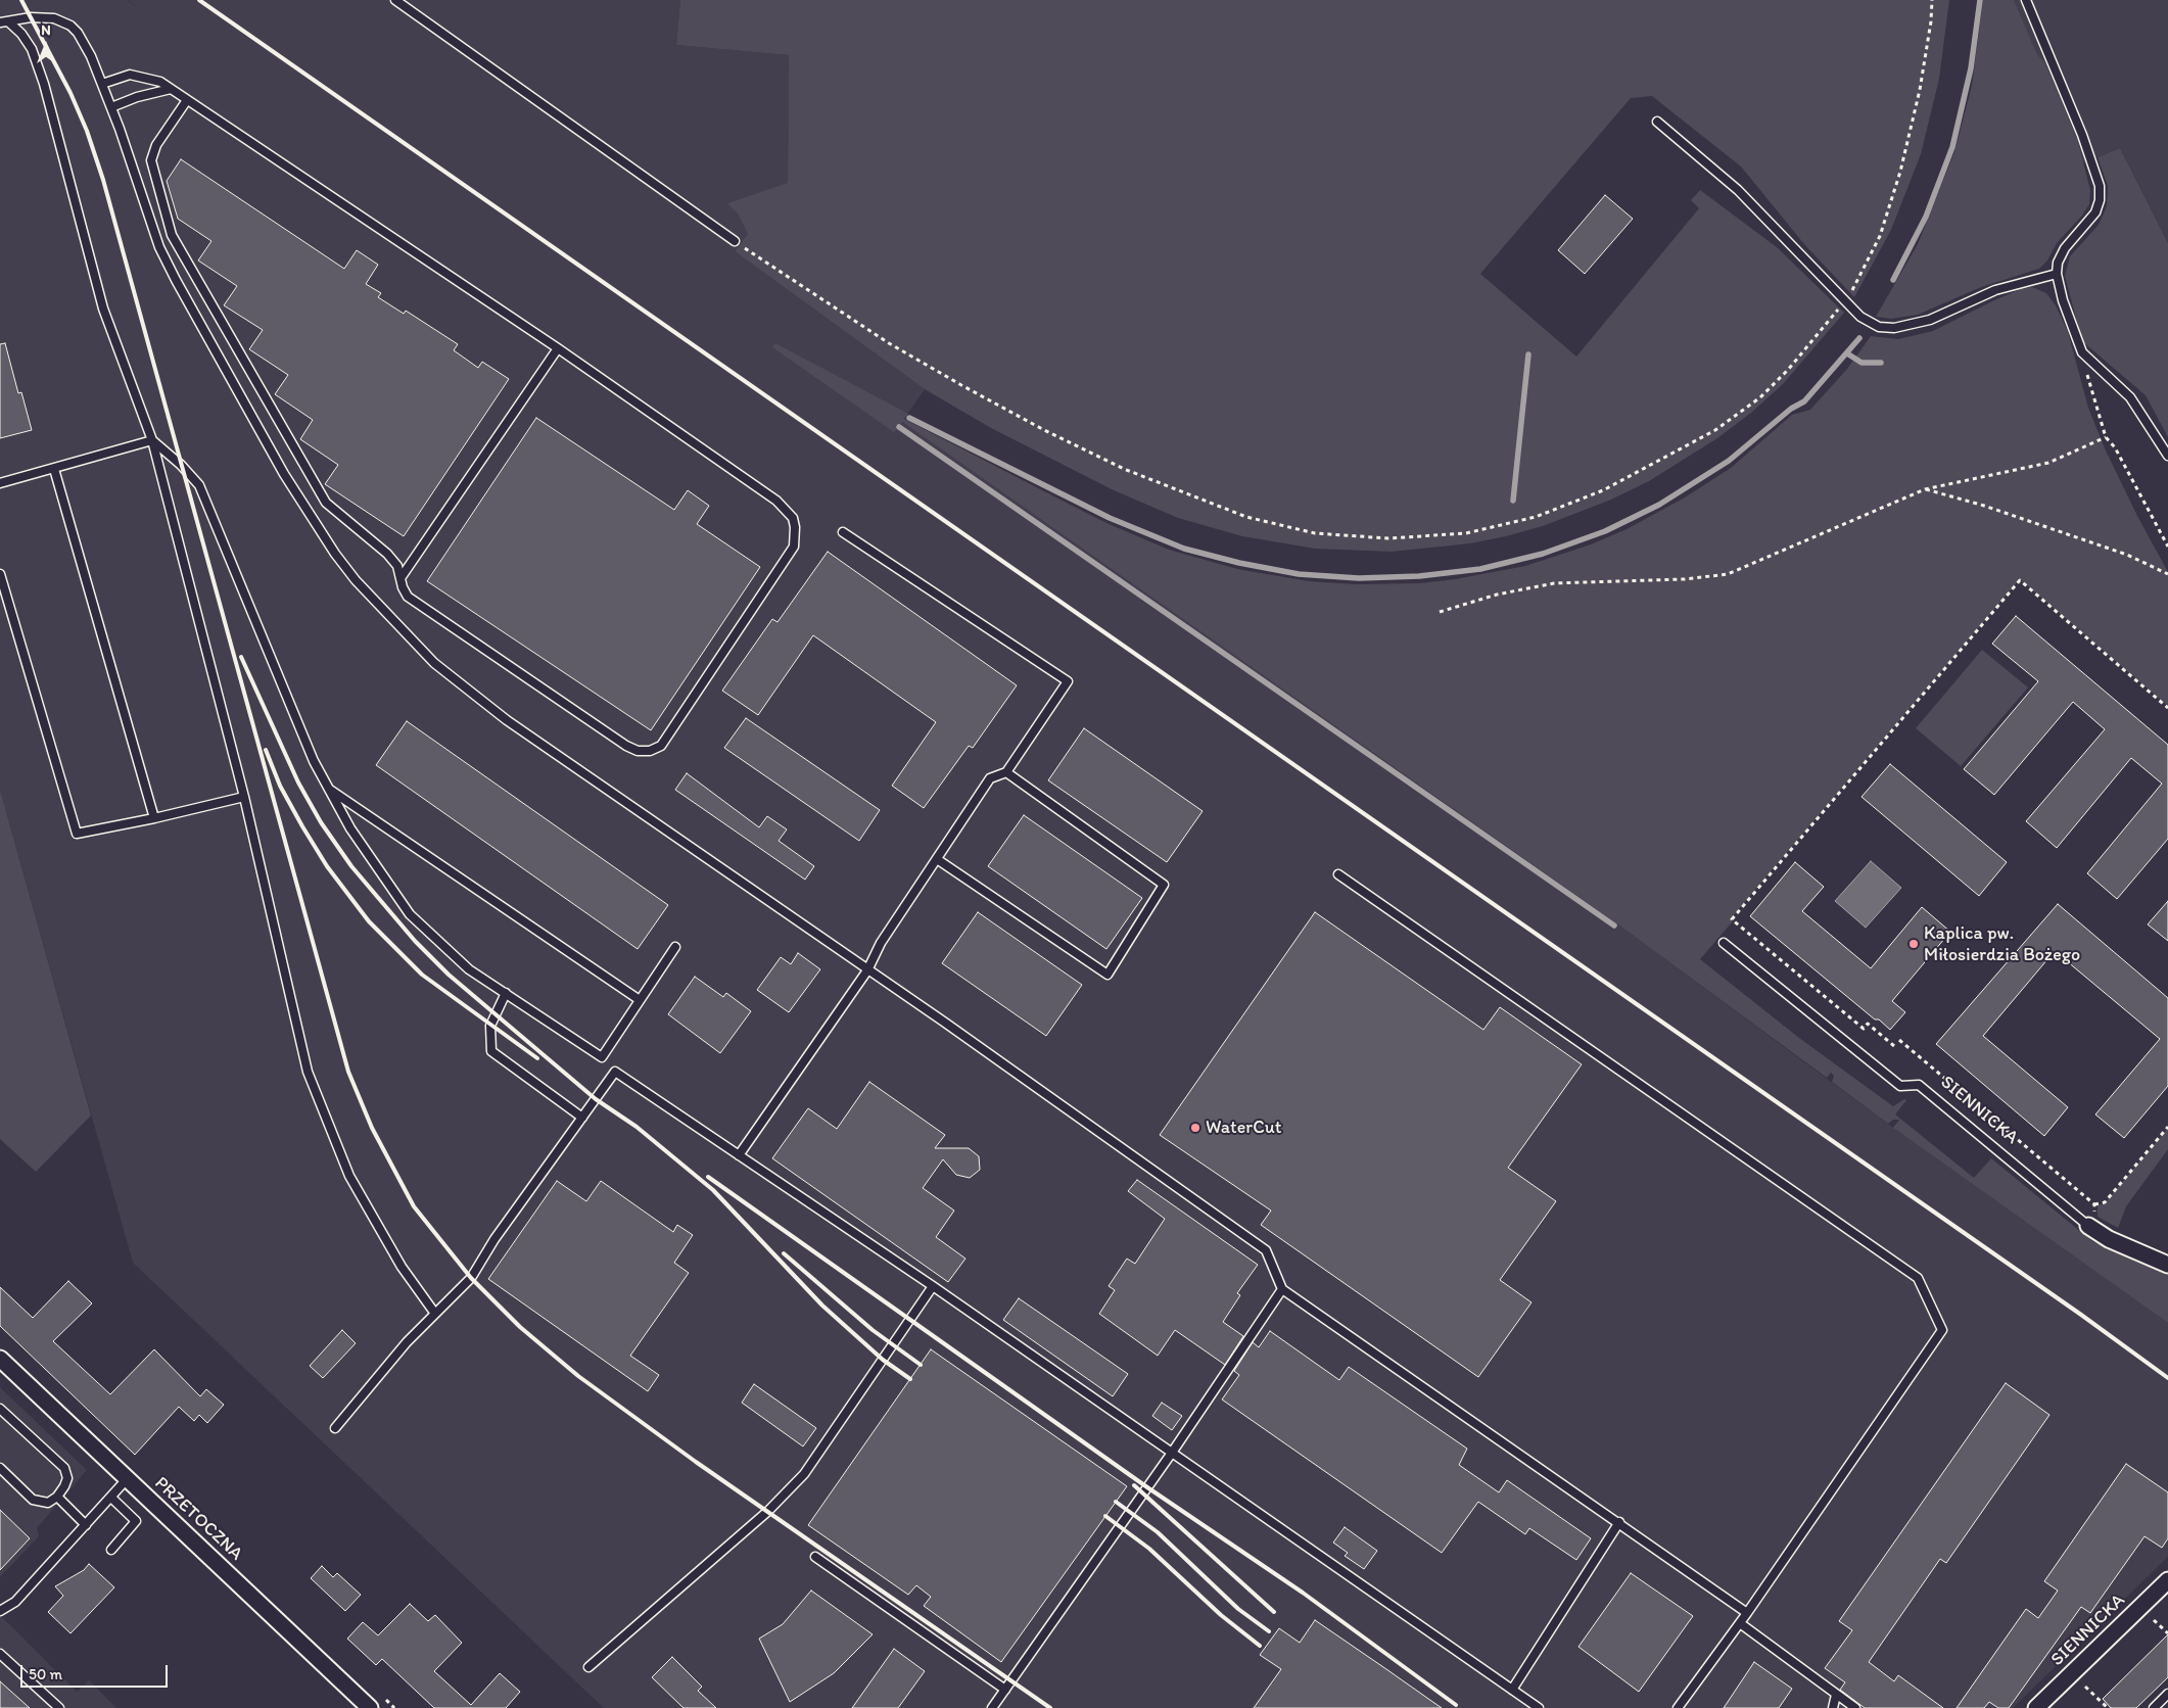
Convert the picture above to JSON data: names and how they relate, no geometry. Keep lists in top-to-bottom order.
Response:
{
  "streets": {
    "street": ["SIENNICKA", "PRZETOCZNA"]
  },
  "places": ["Kaplica pw. Miłosierdzia Bożego", "WaterCut"],
  "scale_bar": "50 m",
  "north": "top"
}
